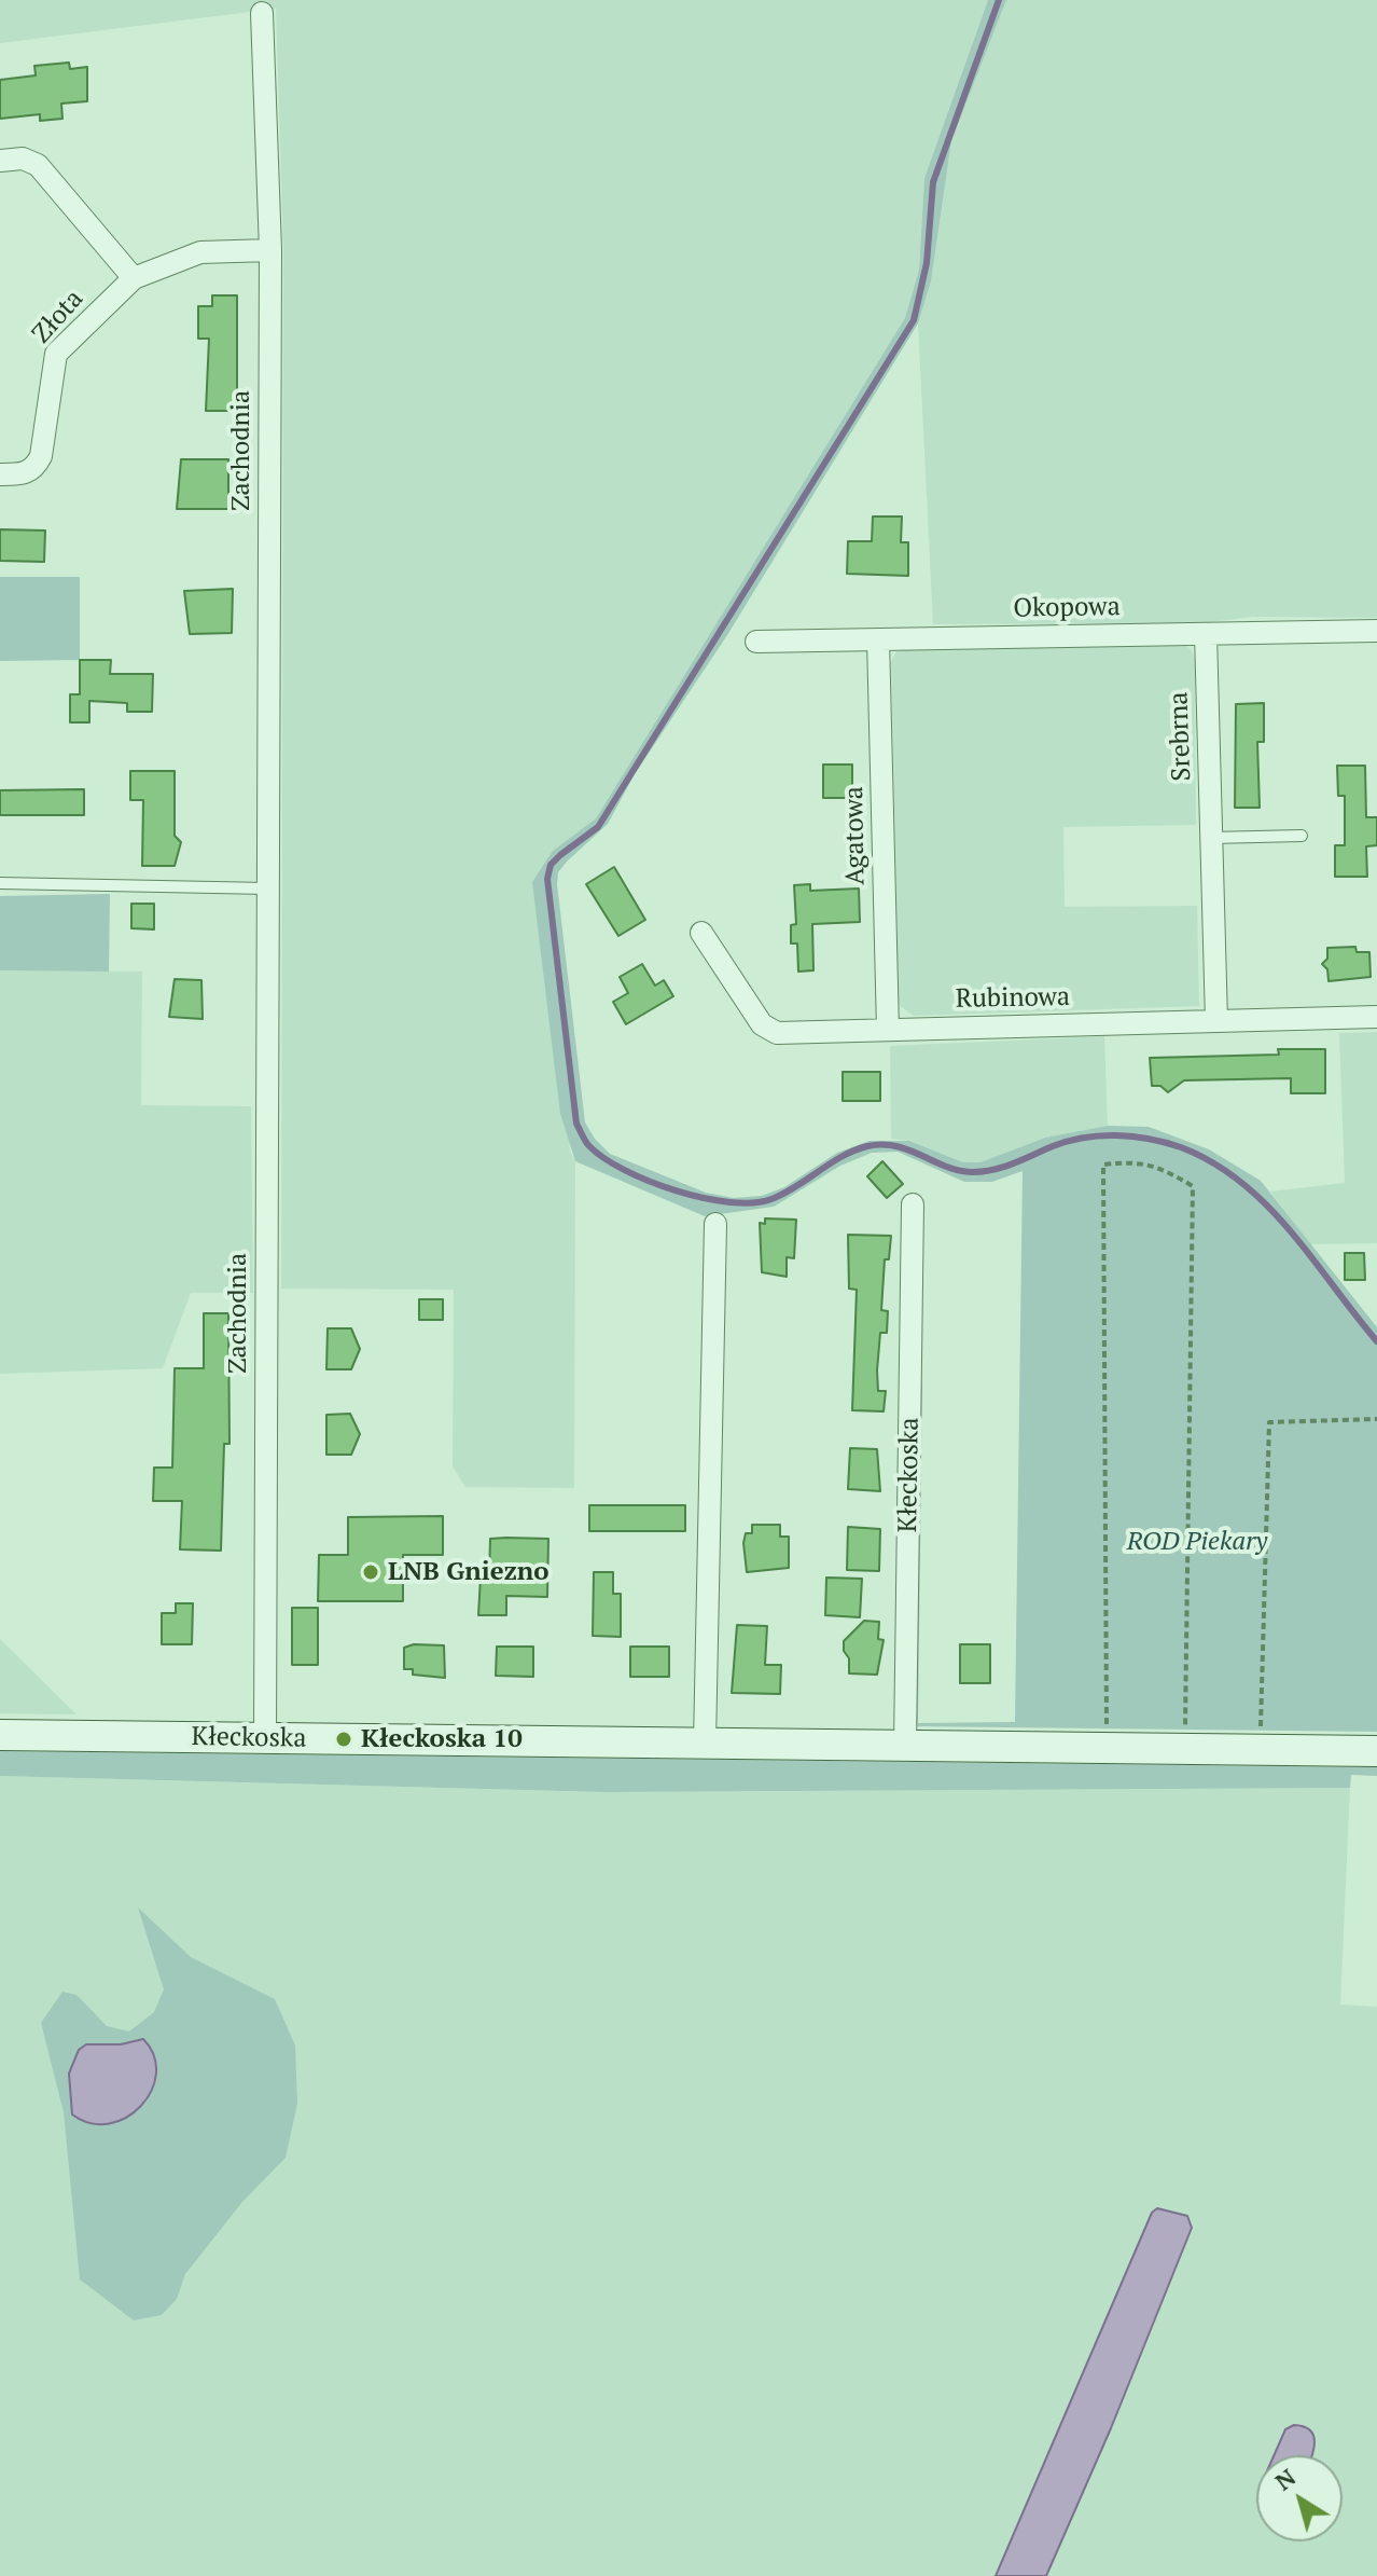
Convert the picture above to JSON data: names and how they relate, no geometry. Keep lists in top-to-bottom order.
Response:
{
  "streets": {
    "main road": ["Kłeckoska"],
    "street": [
      "Złota",
      "Zachodnia",
      "Okopowa",
      "Srebrna",
      "Agatowa",
      "Rubinowa"
    ]
  },
  "crossings": [
    ["Złota", "Zachodnia"],
    ["Zachodnia", "Kłeckoska"],
    ["Okopowa", "Srebrna"],
    ["Okopowa", "Agatowa"],
    ["Srebrna", "Rubinowa"],
    ["Agatowa", "Rubinowa"]
  ],
  "parks": ["ROD Piekary"],
  "places": ["LNB Gniezno", "Kłeckoska 10"],
  "north": "top left"
}
